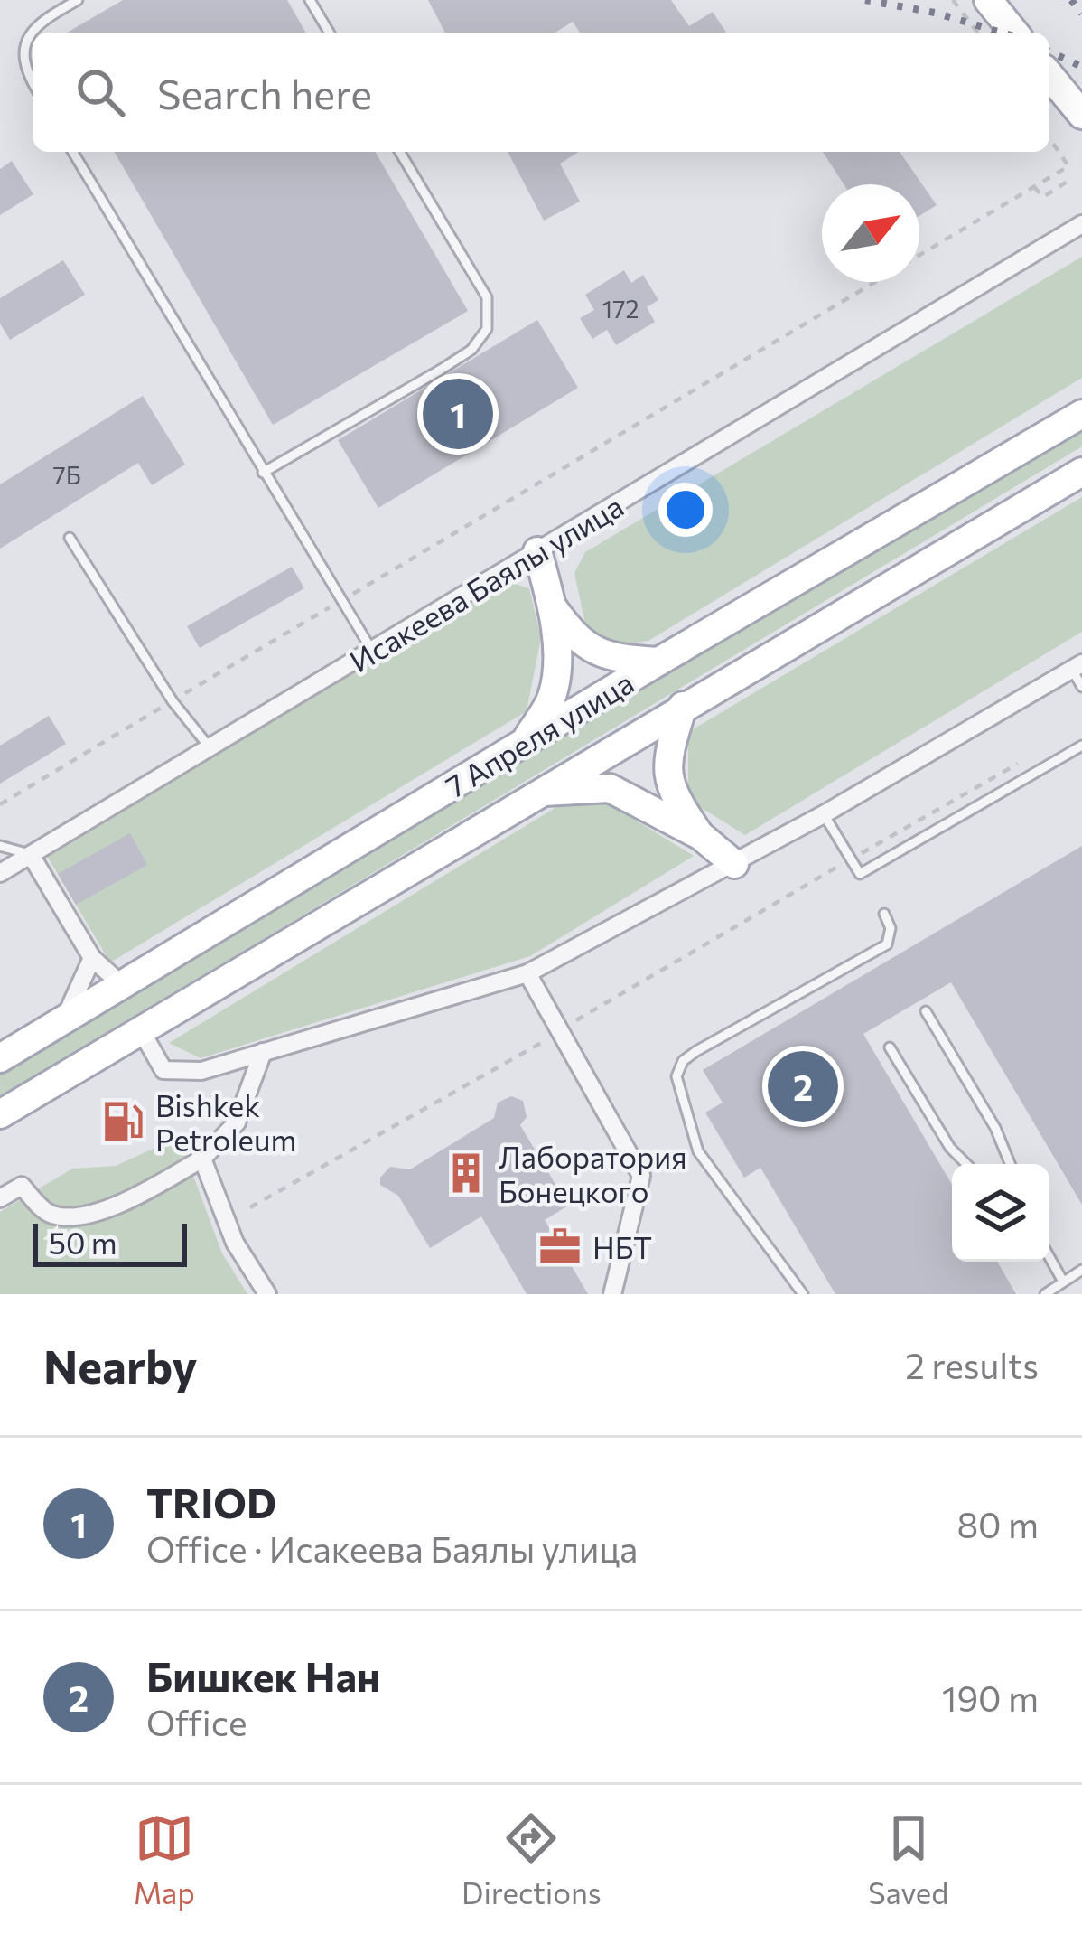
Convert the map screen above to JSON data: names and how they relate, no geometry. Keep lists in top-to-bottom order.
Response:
{
  "streets": {
    "main road": ["7 Апреля улица"],
    "street": ["Исакеева Баялы улица"]
  },
  "places": {
    "fuel station": ["Bishkek Petroleum"],
    "building": ["Лаборатория Бонецкого"],
    "office": ["НБТ"]
  },
  "house_numbers": ["172", "7Б"],
  "scale_bar": "50 m",
  "north": "top right",
  "page": {
    "search": "Search here",
    "pins": ["1", "2"],
    "scale": "50 m",
    "heading": ["Nearby", "2 results"],
    "list": [
      {
        "mark": "1",
        "name": "TRIOD",
        "note": "Office · Исакеева Баялы улица",
        "value": "80 m"
      },
      {
        "mark": "2",
        "name": "Бишкек Нан",
        "note": "Office",
        "value": "190 m"
      }
    ],
    "nav": ["Map", "Directions", "Saved"]
  }
}
